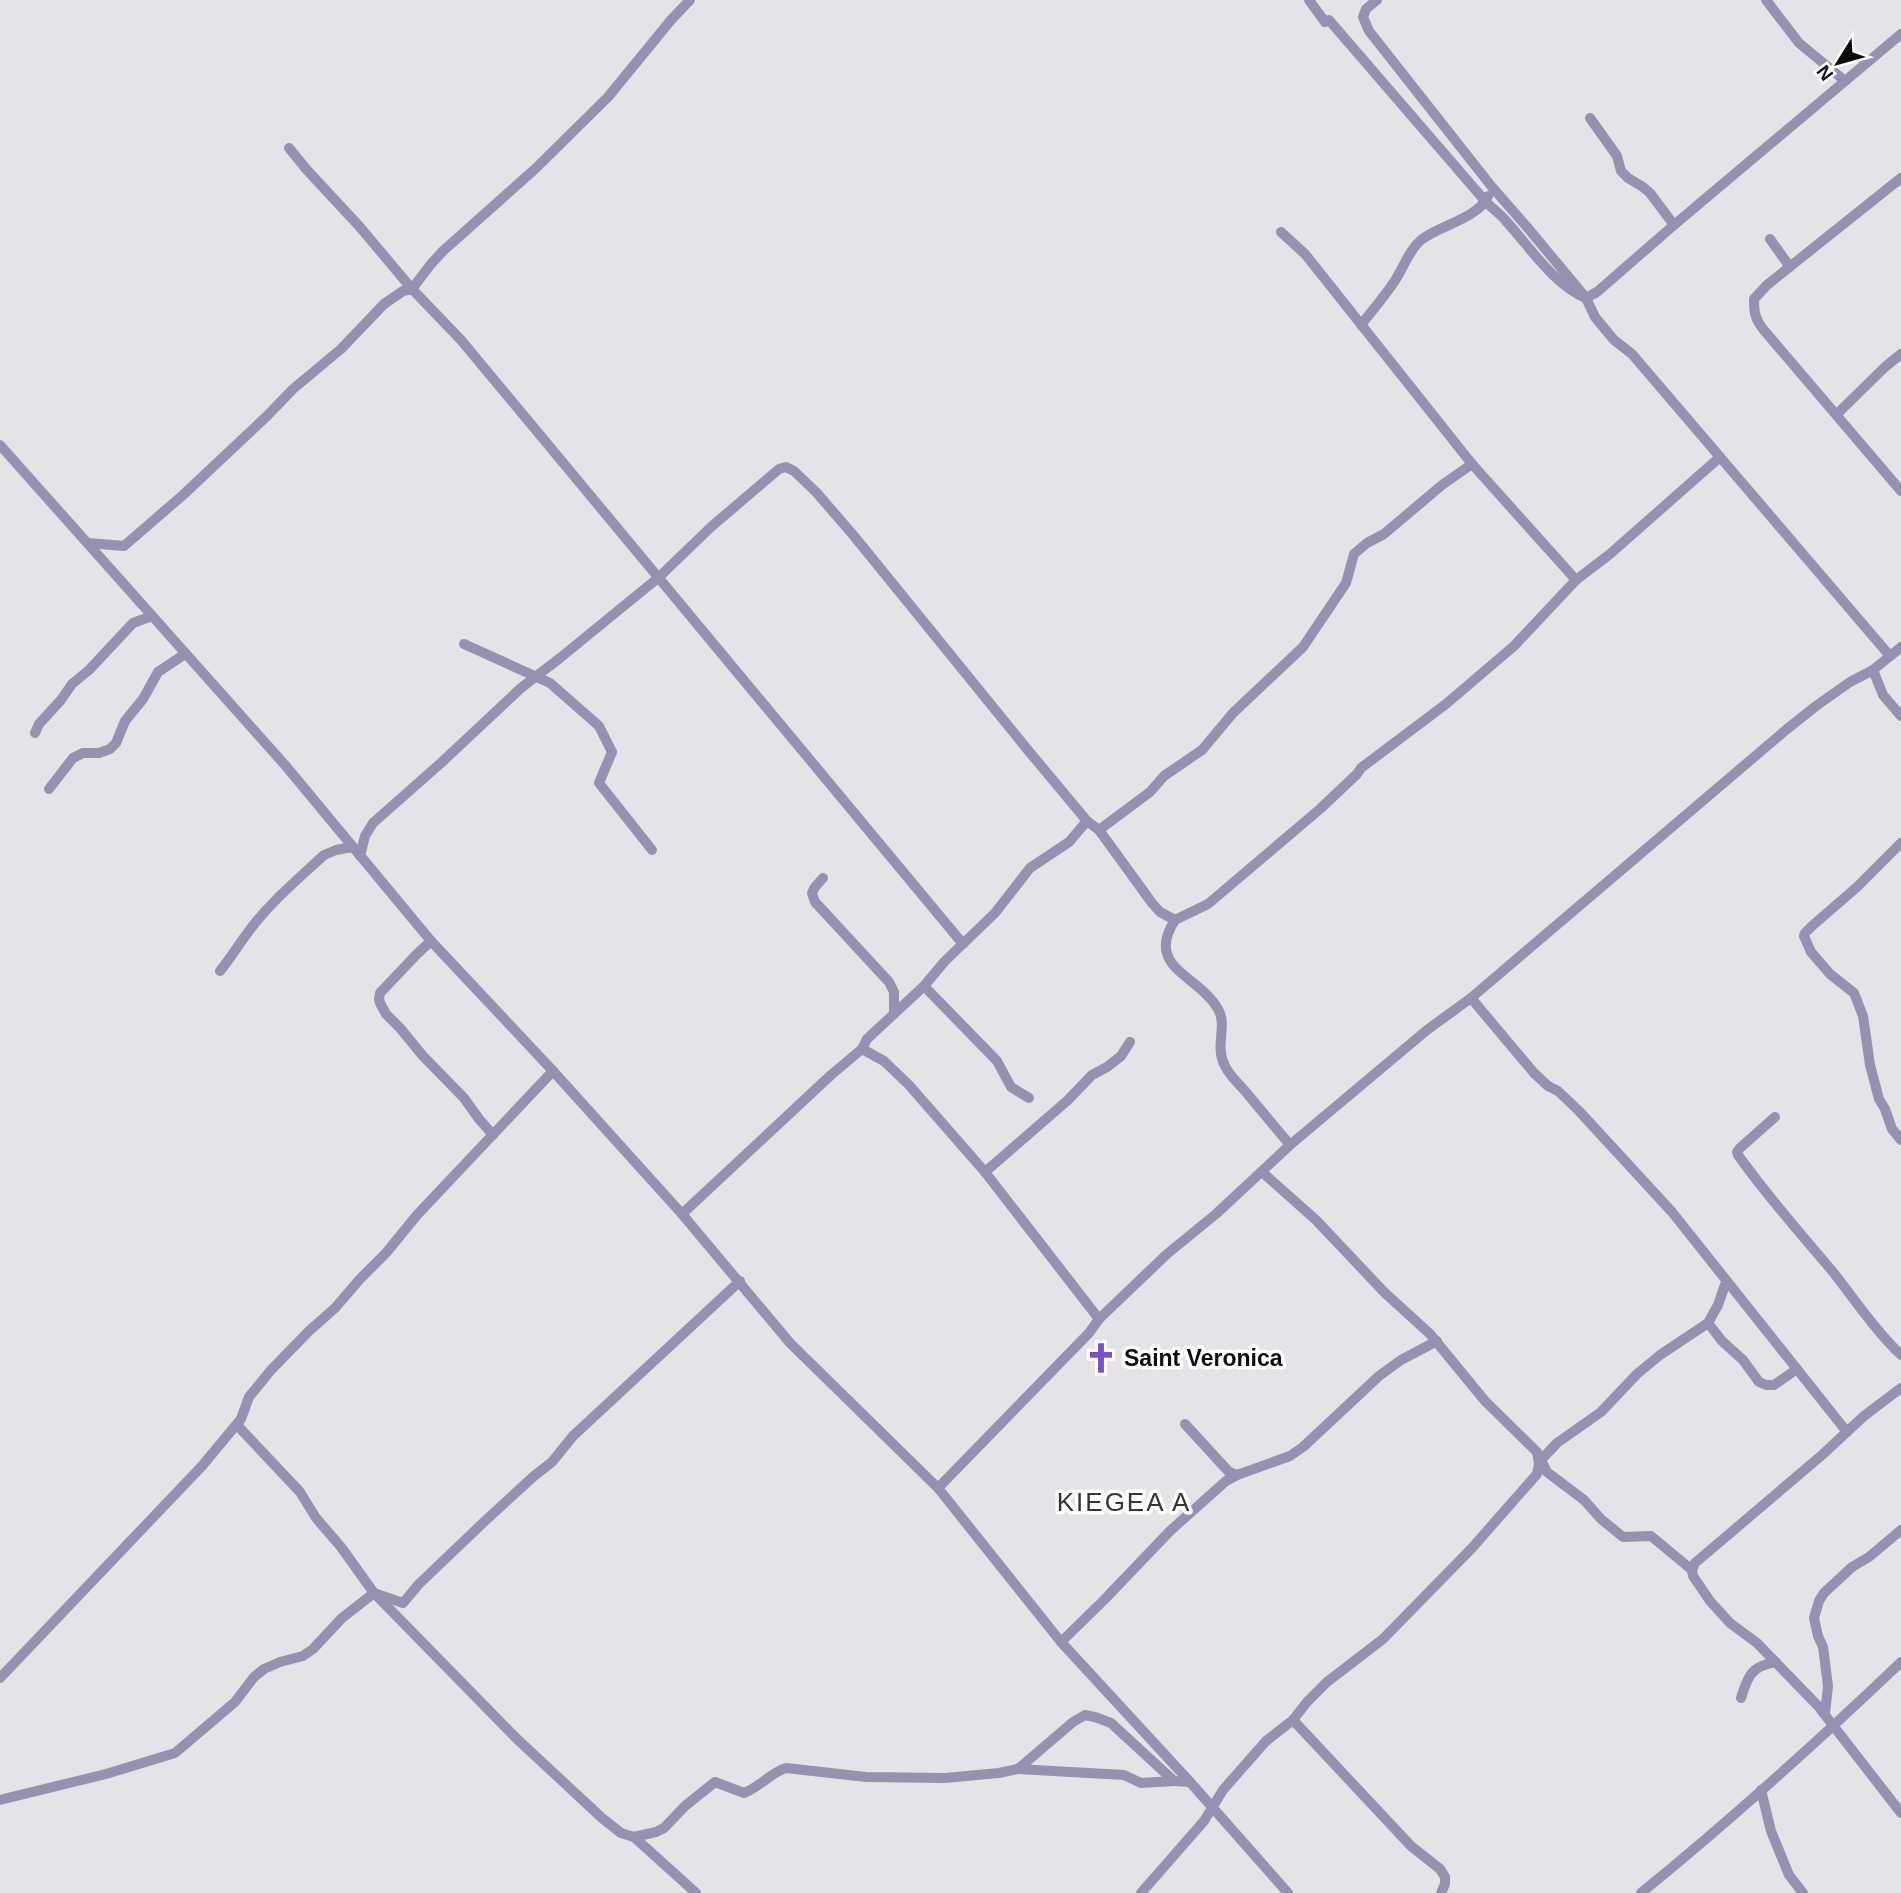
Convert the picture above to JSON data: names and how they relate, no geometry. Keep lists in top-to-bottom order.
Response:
{
  "districts": ["KIEGEA A"],
  "places": {
    "church": ["Saint Veronica"]
  },
  "north": "bottom left"
}
